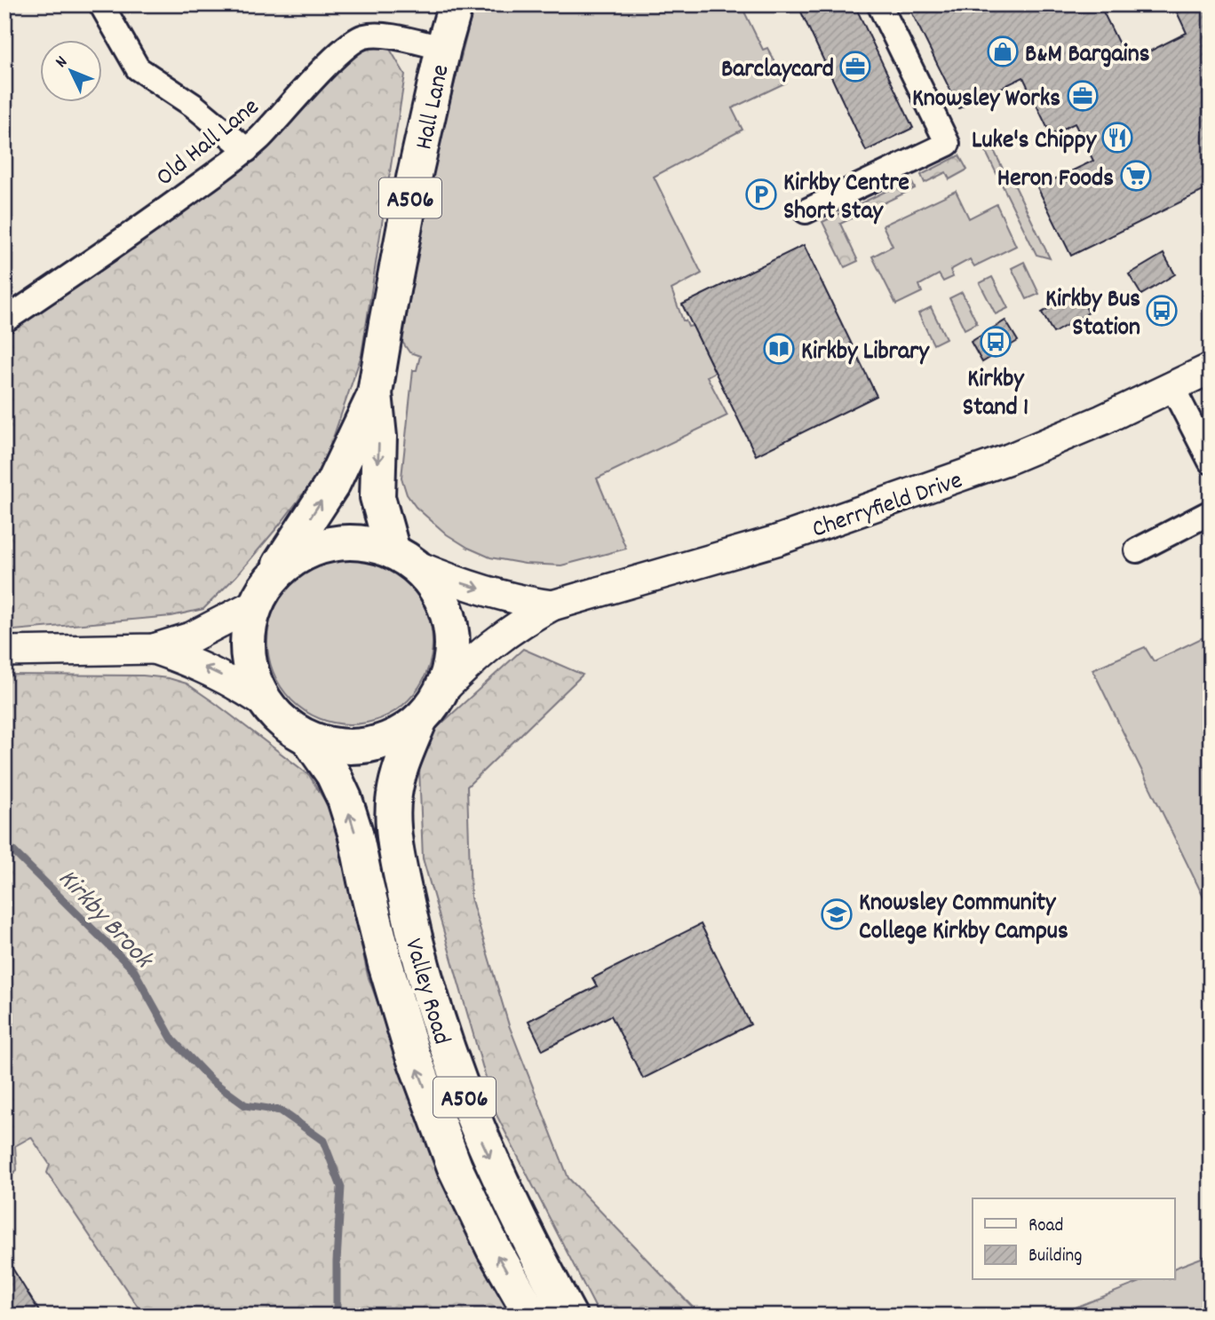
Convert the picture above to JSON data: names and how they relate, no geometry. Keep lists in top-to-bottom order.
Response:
{
  "streets": {
    "main road": ["Hall Lane", "A506", "Valley Road"],
    "street": ["Old Hall Lane", "Cherryfield Drive"]
  },
  "crossings": [
    ["Hall Lane", "Old Hall Lane"],
    ["Hall Lane", "A506"],
    ["Hall Lane", "Cherryfield Drive"],
    ["Hall Lane", "Valley Road"],
    ["A506", "Cherryfield Drive"],
    ["A506", "Valley Road"],
    ["Cherryfield Drive", "Valley Road"]
  ],
  "water": ["Kirkby Brook"],
  "places": {
    "shop": ["B&M Bargains"],
    "office": ["Barclaycard", "Knowsley Works"],
    "restaurant": ["Luke's Chippy"],
    "supermarket": ["Heron Foods"],
    "parking": ["Kirkby Centre Short Stay"],
    "bus stop": ["Kirkby Bus Station", "Kirkby Stand 1"],
    "library": ["Kirkby Library"],
    "school or university": ["Knowsley Community College Kirkby Campus"]
  },
  "legend": ["Road", "Building"],
  "north": "top left"
}
